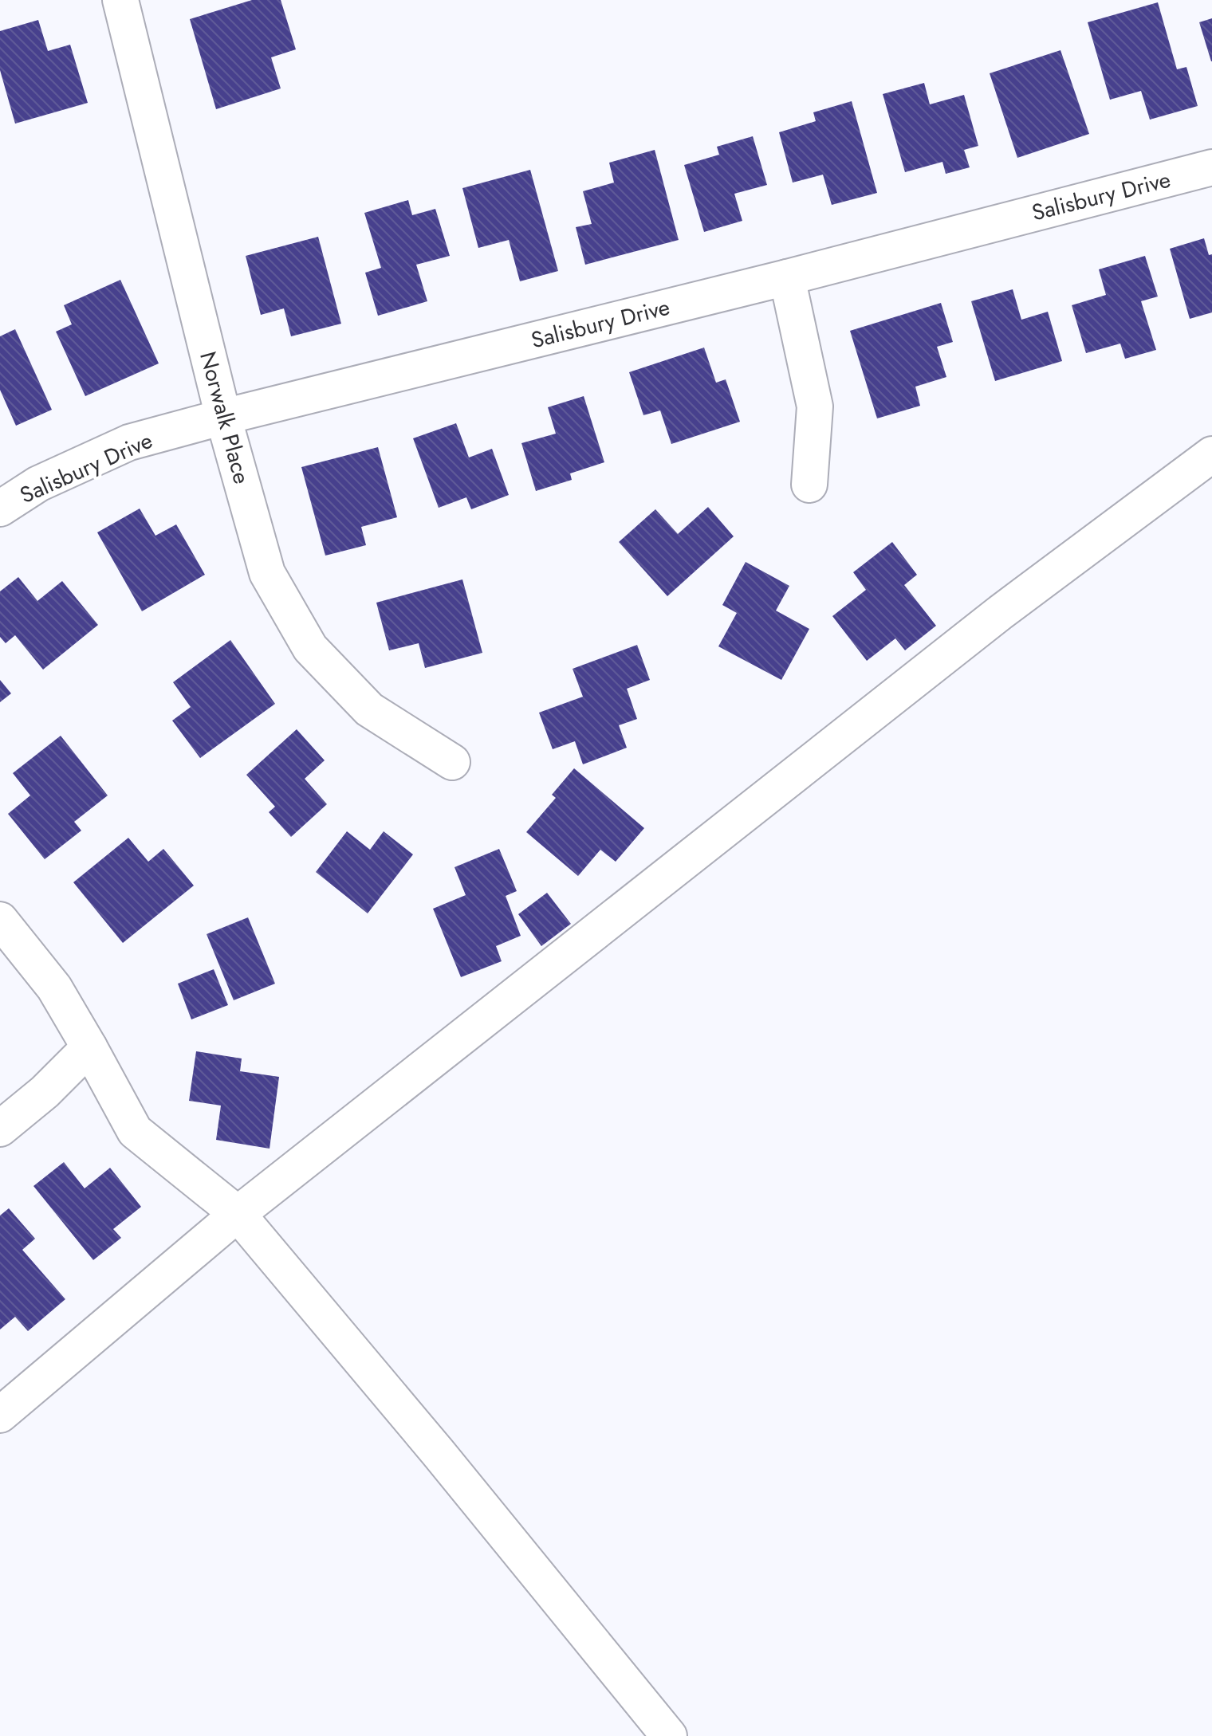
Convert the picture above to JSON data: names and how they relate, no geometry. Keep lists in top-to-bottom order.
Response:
{
  "streets": {
    "street": ["Salisbury Drive", "Norwalk Place"]
  },
  "crossings": [
    ["Salisbury Drive", "Norwalk Place"]
  ]
}
